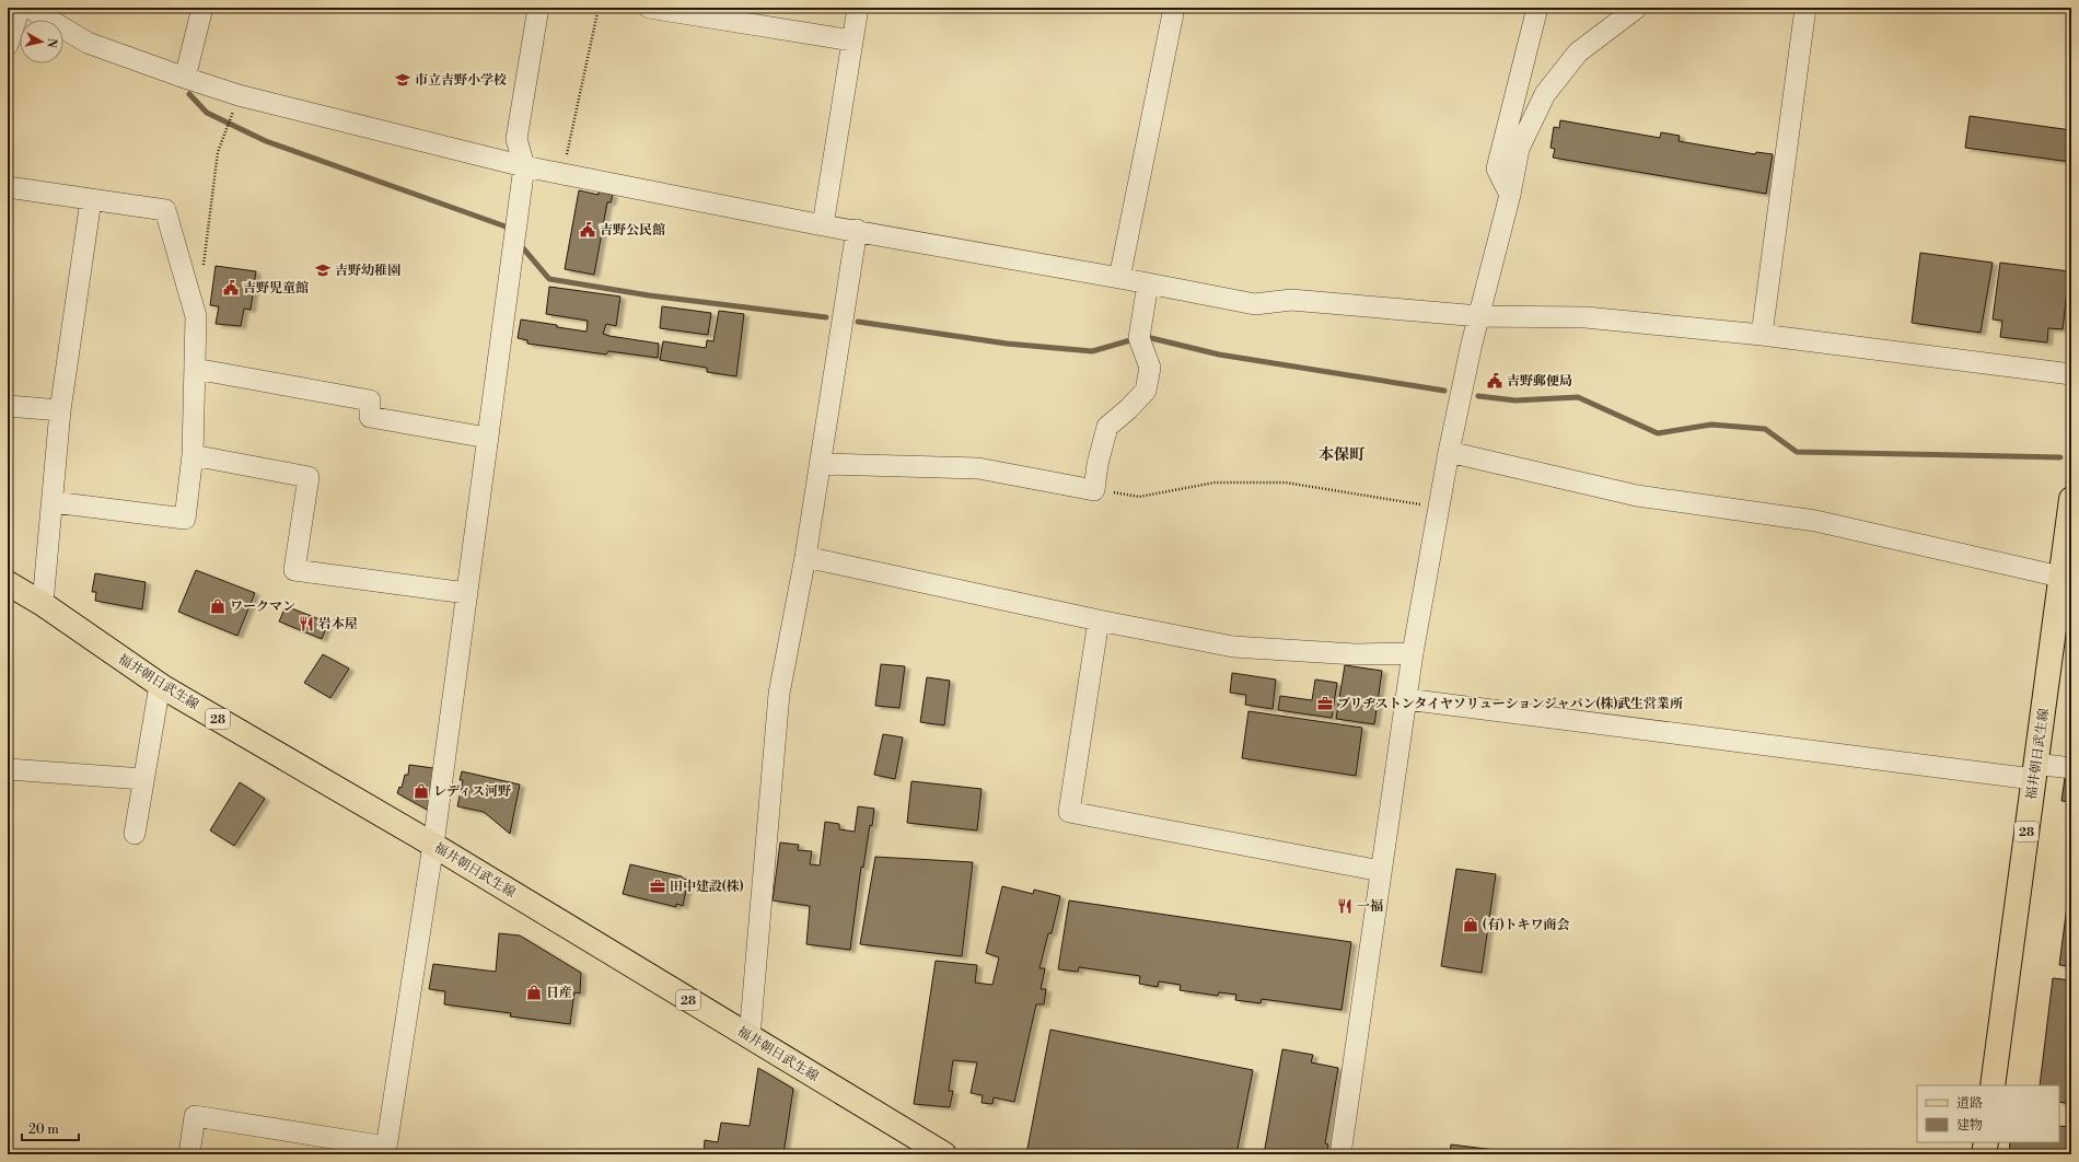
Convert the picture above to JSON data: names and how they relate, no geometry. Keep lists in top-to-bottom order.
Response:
{
  "streets": {
    "main road": ["福井朝日武生線", "28"]
  },
  "districts": ["本保町"],
  "places": {
    "school or university": ["市立吉野小学校", "吉野幼稚園"],
    "public building": ["吉野公民館", "吉野児童館", "吉野郵便局"],
    "shop": [
      "ワークマン",
      "レディス河野",
      "(有)トキワ商会",
      "日産"
    ],
    "restaurant": ["岩本屋", "一福"],
    "office": ["ブリヂストンタイヤソリューションジャパン(株)武生営業所", "田中建設(株)"]
  },
  "legend": ["道路", "建物"],
  "scale_bar": "20 m",
  "north": "right"
}
